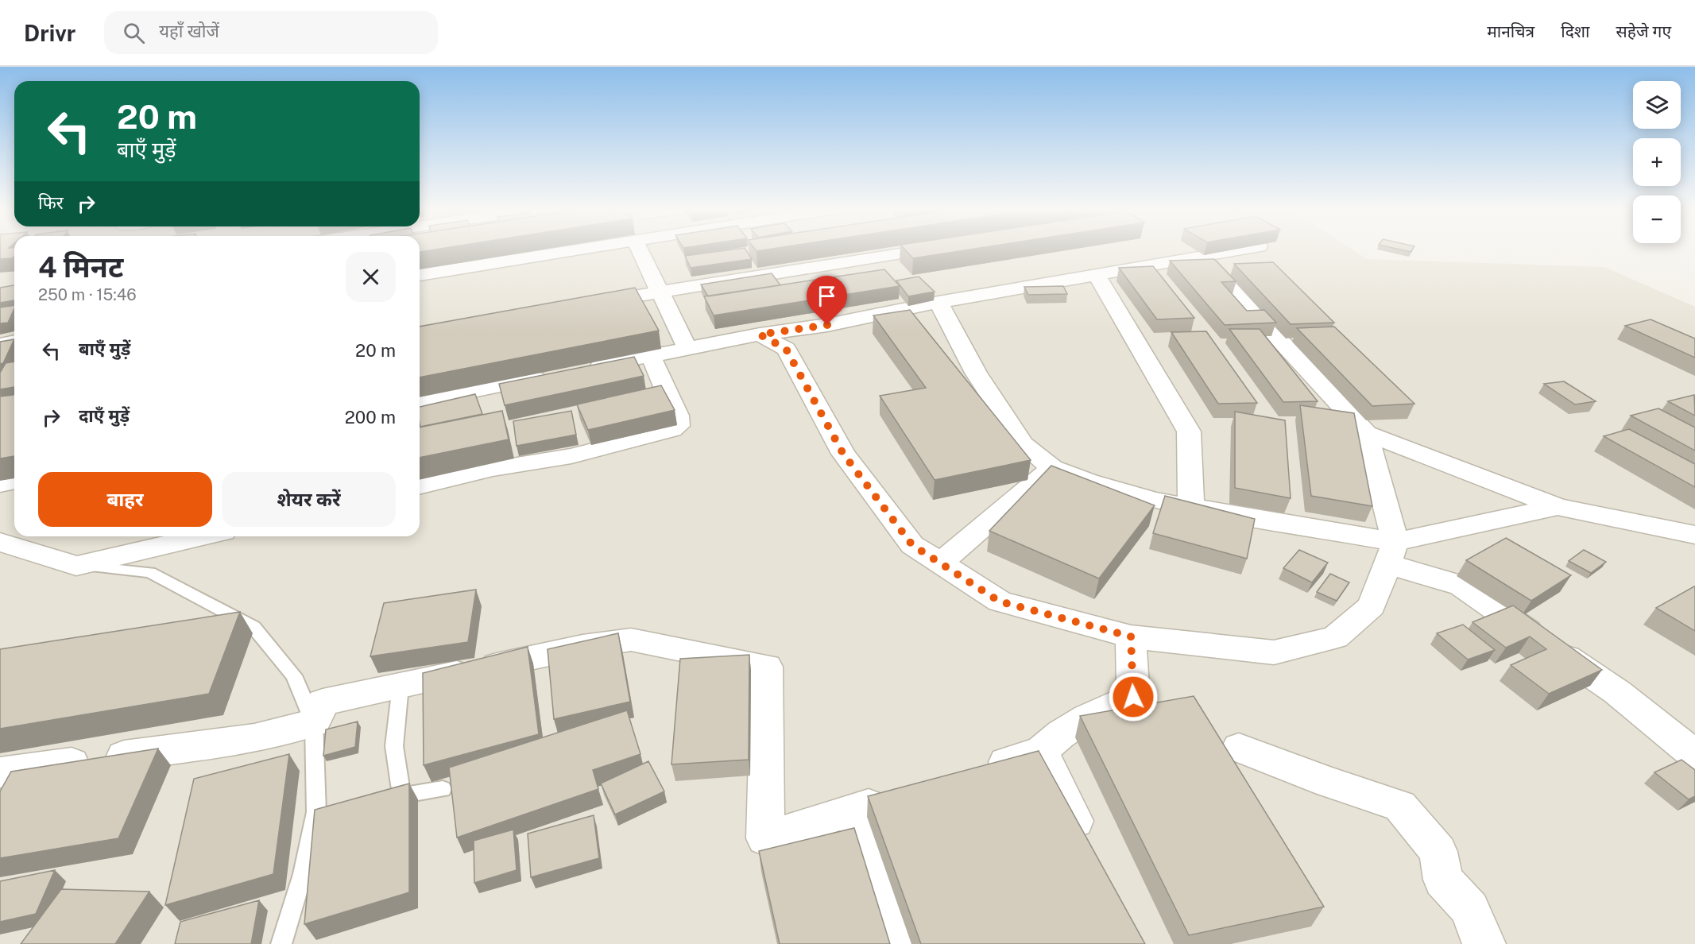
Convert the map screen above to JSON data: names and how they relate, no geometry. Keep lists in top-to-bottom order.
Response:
{
  "page": {
    "header": "Drivr",
    "search": "यहाँ खोजें",
    "nav": ["मानचित्र", "दिशा", "सहेजे गए"],
    "map_buttons": ["+", "−"],
    "turn": ["20 m", "बाएँ मुड़ें"],
    "then": "फिर",
    "heading": ["4 मिनट", "250 m · 15:46"],
    "list": [
      {
        "name": "बाएँ मुड़ें",
        "value": "20 m"
      },
      {
        "name": "दाएँ मुड़ें",
        "value": "200 m"
      }
    ],
    "buttons": ["बाहर", "शेयर करें"]
  }
}
